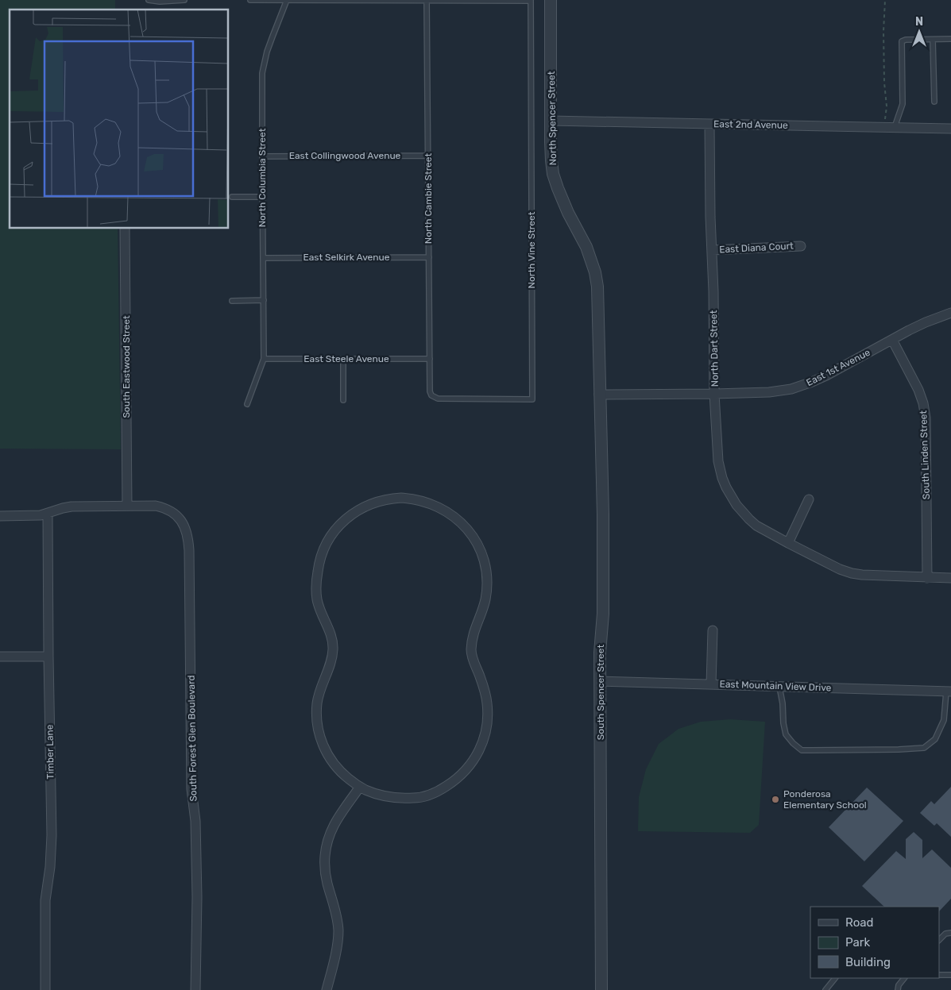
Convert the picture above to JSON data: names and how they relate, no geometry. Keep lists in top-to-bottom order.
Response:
{
  "streets": {
    "street": [
      "North Spencer Street",
      "East 2nd Avenue",
      "East Diana Court",
      "North Dart Street",
      "South Eastwood Street",
      "East 1st Avenue",
      "South Linden Street",
      "East Mountain View Drive",
      "South Spencer Street",
      "South Forest Glen Boulevard",
      "Timber Lane"
    ],
    "lane": [
      "East Collingwood Avenue",
      "North Columbia Street",
      "North Cambie Street",
      "North Vine Street",
      "East Selkirk Avenue",
      "East Steele Avenue"
    ]
  },
  "crossings": [
    ["North Spencer Street", "East 2nd Avenue"],
    ["North Spencer Street", "East 1st Avenue"],
    ["North Spencer Street", "South Spencer Street"],
    ["East 2nd Avenue", "North Dart Street"],
    ["East Collingwood Avenue", "North Columbia Street"],
    ["East Collingwood Avenue", "North Cambie Street"],
    ["North Columbia Street", "East Selkirk Avenue"],
    ["North Columbia Street", "East Steele Avenue"],
    ["North Cambie Street", "North Vine Street"],
    ["North Cambie Street", "East Selkirk Avenue"],
    ["North Cambie Street", "East Steele Avenue"],
    ["East Diana Court", "North Dart Street"],
    ["North Dart Street", "East 1st Avenue"],
    ["North Dart Street", "South Linden Street"],
    ["South Eastwood Street", "South Forest Glen Boulevard"],
    ["East 1st Avenue", "South Linden Street"],
    ["East 1st Avenue", "South Spencer Street"],
    ["East Mountain View Drive", "South Spencer Street"]
  ],
  "places": ["Ponderosa Elementary School"],
  "legend": ["Road", "Park", "Building"],
  "north": "top"
}
